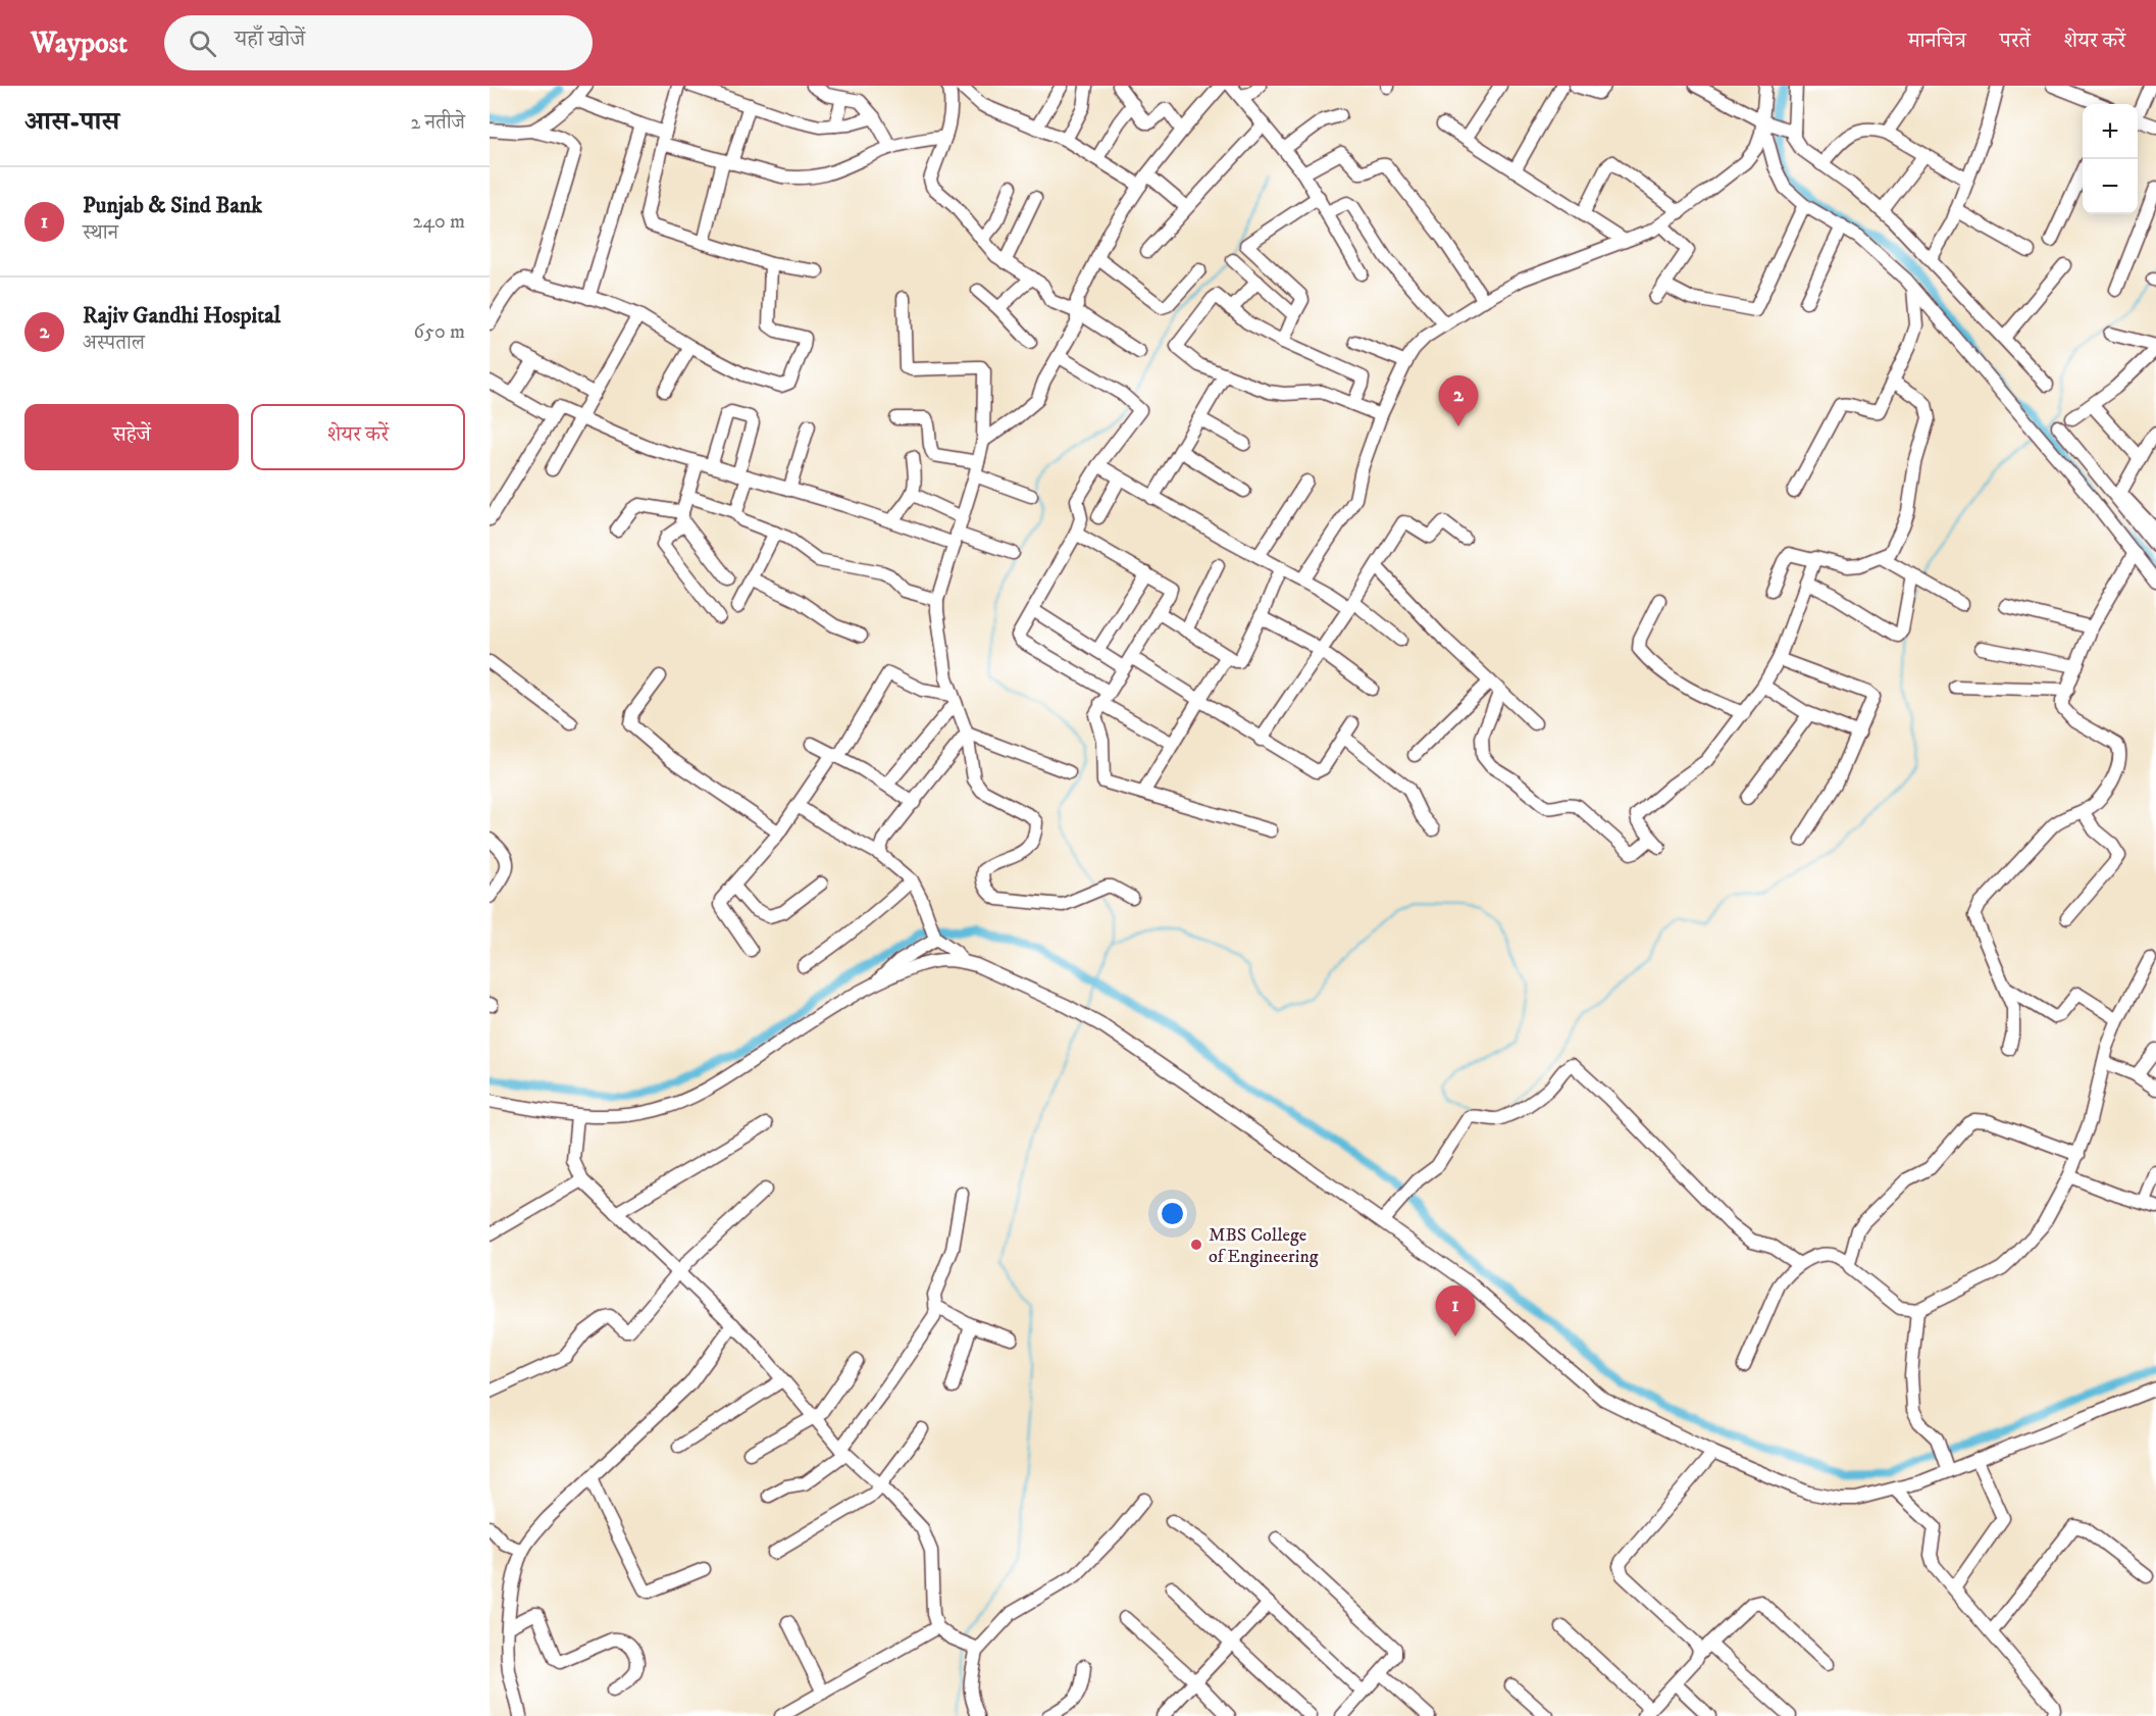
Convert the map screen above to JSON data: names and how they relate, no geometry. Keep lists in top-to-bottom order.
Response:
{
  "places": ["MBS College of Engineering"],
  "page": {
    "header": "Waypost",
    "search": "यहाँ खोजें",
    "nav": ["मानचित्र", "परतें", "शेयर करें"],
    "heading": ["आस-पास", "2 नतीजे"],
    "map_buttons": ["+", "−"],
    "list": [
      {
        "mark": "1",
        "name": "Punjab & Sind Bank",
        "note": "स्थान",
        "value": "240 m"
      },
      {
        "mark": "2",
        "name": "Rajiv Gandhi Hospital",
        "note": "अस्पताल",
        "value": "650 m"
      }
    ],
    "pins": ["2", "1"],
    "buttons": ["सहेजें", "शेयर करें"]
  }
}
